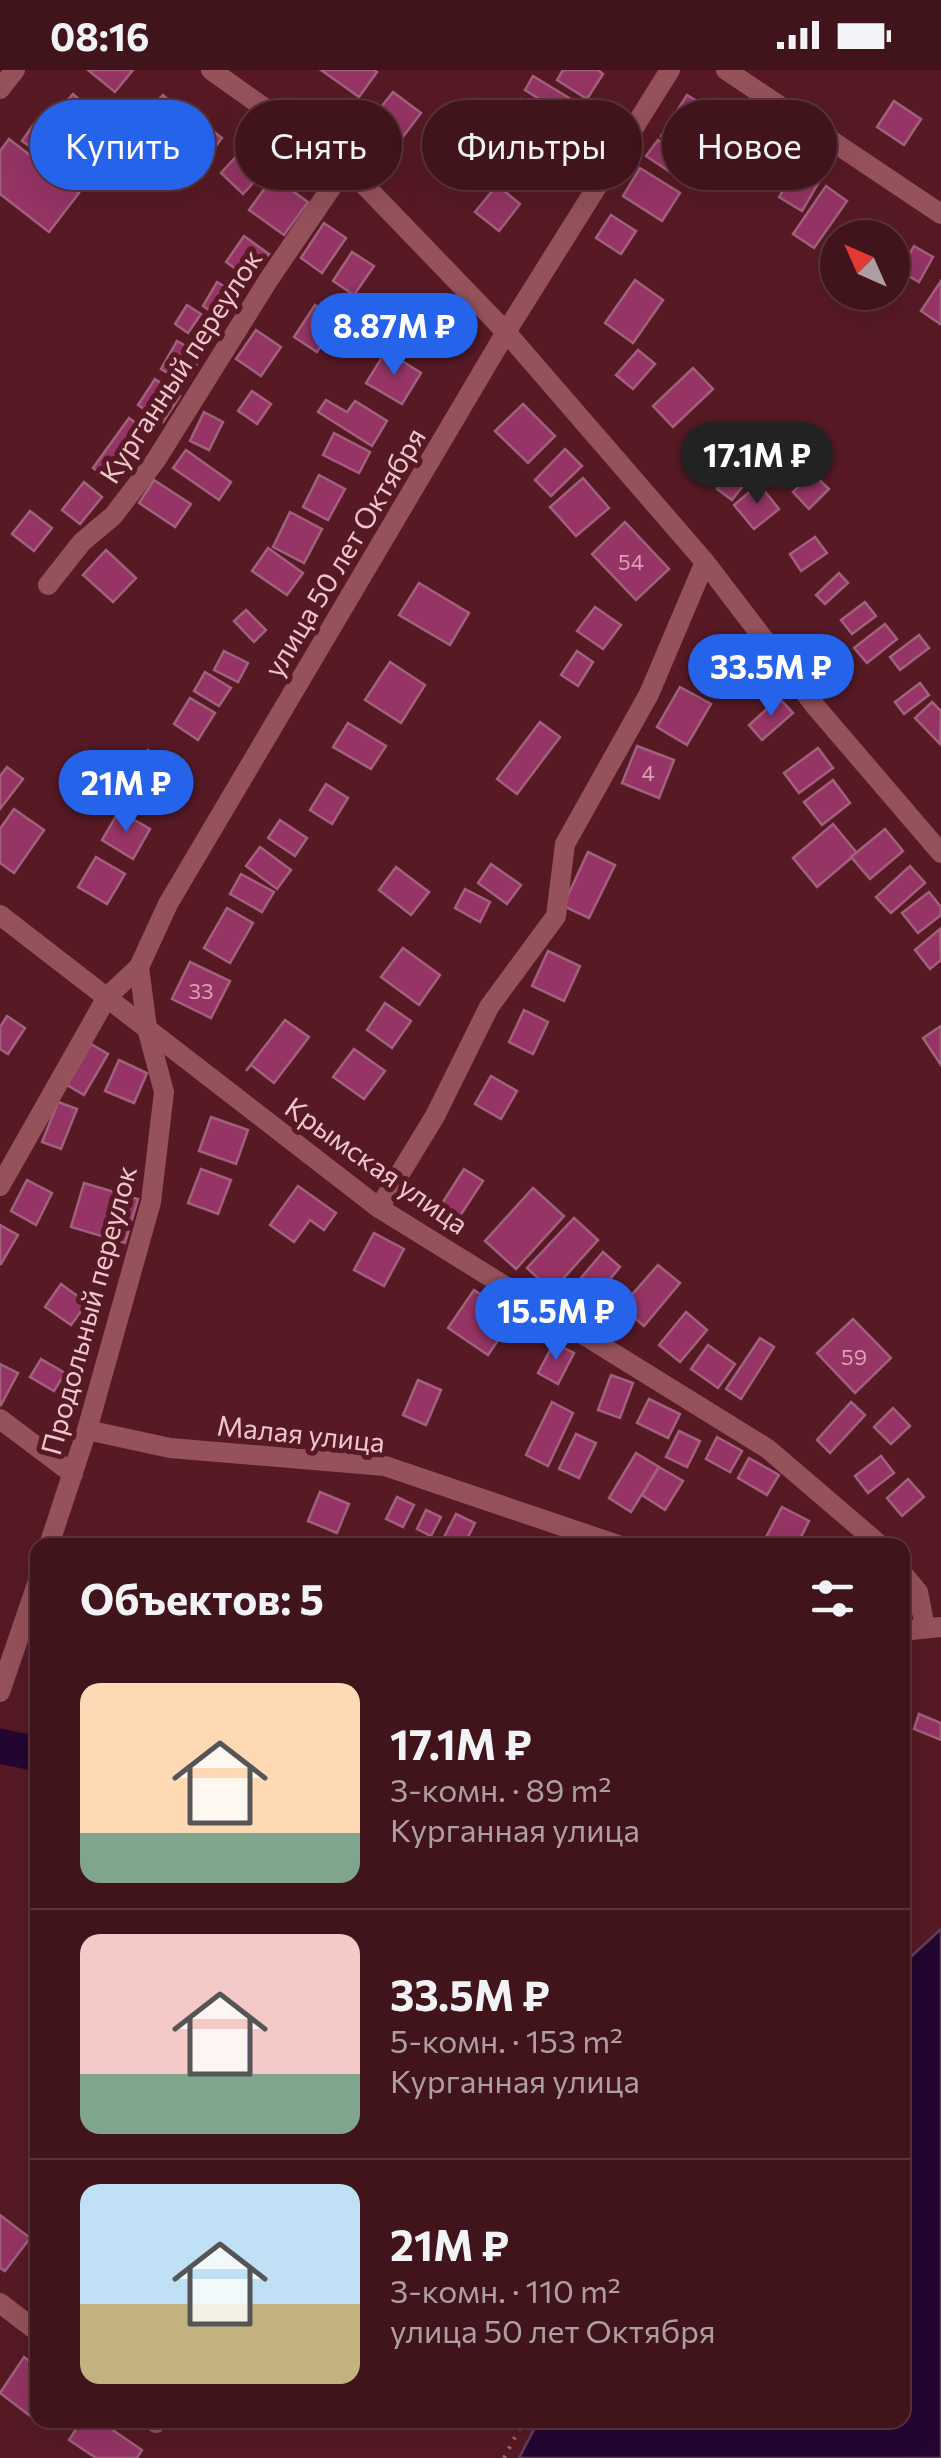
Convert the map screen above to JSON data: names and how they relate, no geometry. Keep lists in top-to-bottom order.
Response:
{
  "streets": {
    "street": [
      "Курганный переулок",
      "улица 50 лет Октября",
      "Крымская улица",
      "Продольный переулок",
      "Малая улица"
    ]
  },
  "crossings": [
    ["улица 50 лет Октября", "Крымская улица"],
    ["Крымская улица", "Продольный переулок"],
    ["Продольный переулок", "Малая улица"]
  ],
  "house_numbers": [
    "54",
    "4",
    "33",
    "59"
  ],
  "north": "top left",
  "page": {
    "status": "08:16",
    "chip": [
      "Купить",
      "Снять",
      "Фильтры",
      "Новое"
    ],
    "price": [
      "8.87M ₽",
      "17.1M ₽",
      "33.5M ₽",
      "21M ₽",
      "15.5M ₽"
    ],
    "heading": "Объектов: 5",
    "list": [
      {
        "name": "17.1M ₽",
        "note": "3-комн. · 89 m² · Курганная улица"
      },
      {
        "name": "33.5M ₽",
        "note": "5-комн. · 153 m² · Курганная улица"
      },
      {
        "name": "21M ₽",
        "note": "3-комн. · 110 m² · улица 50 лет Октября"
      }
    ]
  }
}
